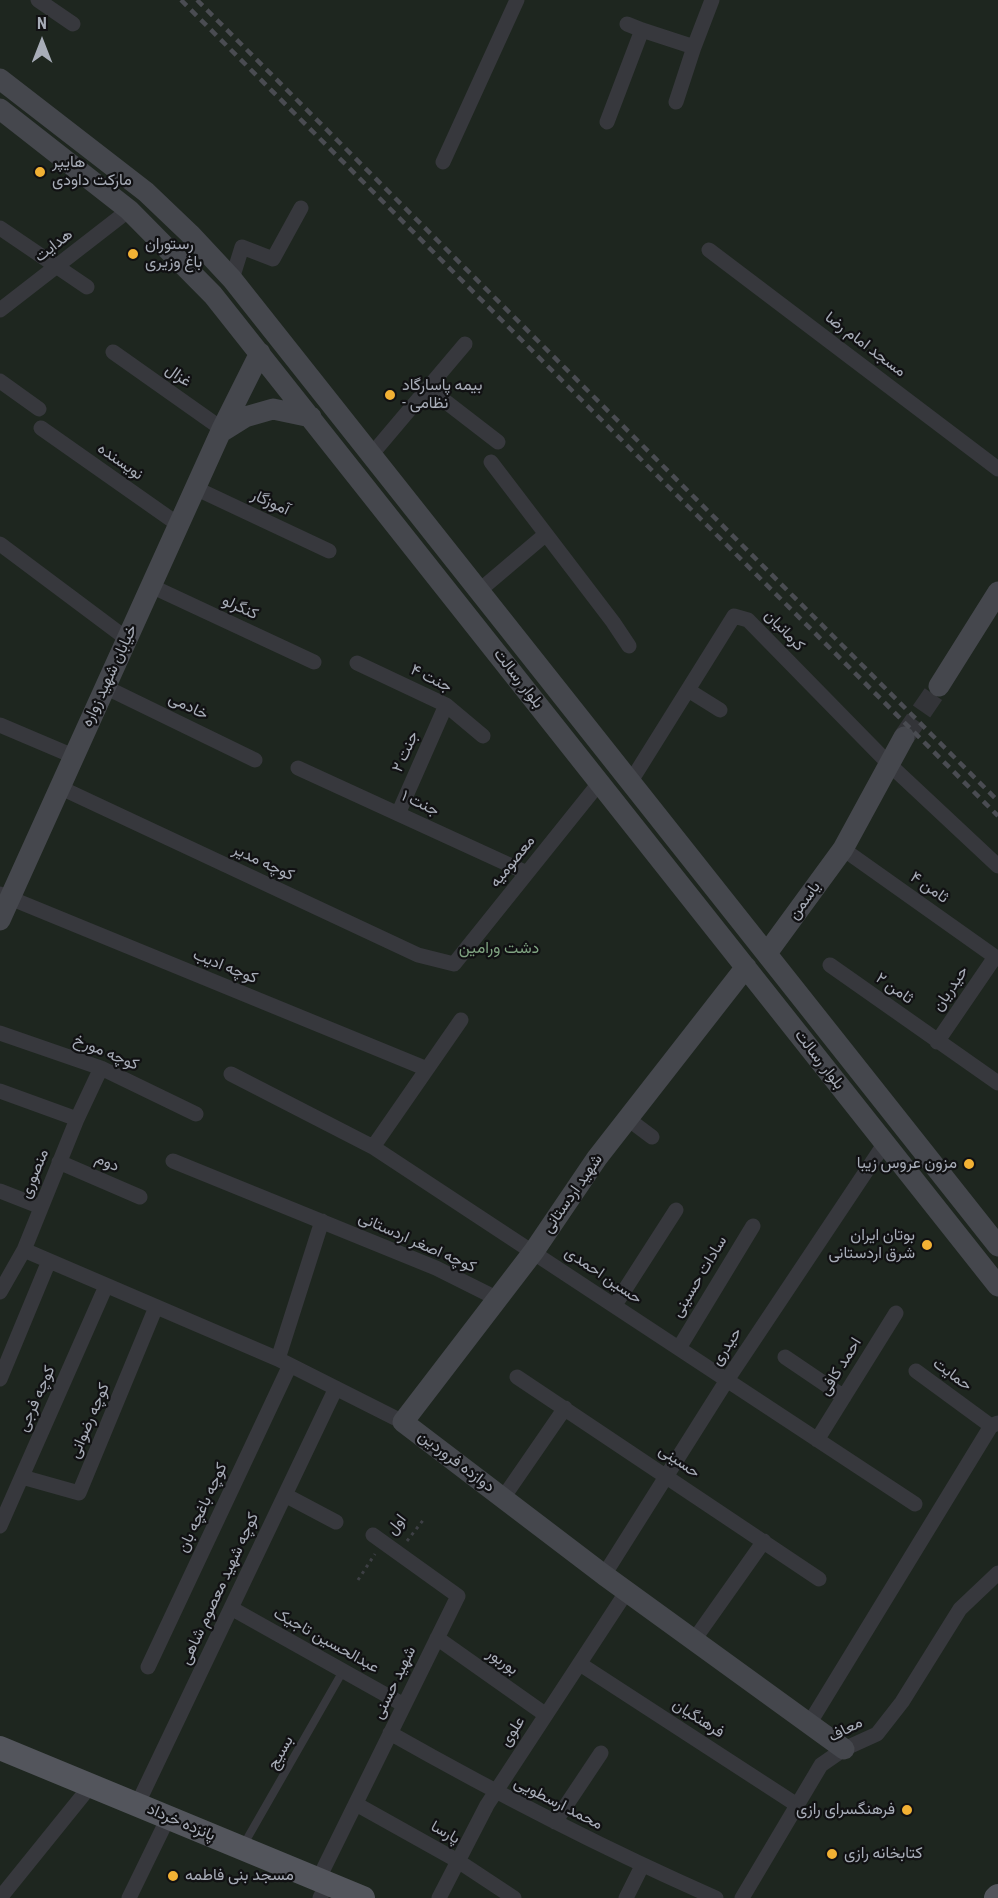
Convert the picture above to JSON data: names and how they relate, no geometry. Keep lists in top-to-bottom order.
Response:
{
  "streets": {
    "main road": [
      "خیابان شهید زواره",
      "بلوار رسالت",
      "یاسمن",
      "شهید اردستانی",
      "دوازده فروردین",
      "پانزده خرداد"
    ],
    "street": [
      "هدایت",
      "مسجد امام رضا",
      "غزال",
      "نویسنده",
      "آموزگار",
      "کنگرلو",
      "کرمانیان",
      "جنت ۴",
      "خادمی",
      "جنت ۲",
      "جنت ۱",
      "معصومیه",
      "کوچه مدیر",
      "ثامن ۴",
      "کوچه ادیب",
      "ثامن ۲",
      "حیدریان",
      "کوچه مورخ",
      "دوم",
      "منصوری",
      "کوچه اصغر اردستانی",
      "حسین احمدی",
      "سادات حسینی",
      "حیدری",
      "احمد کافی",
      "حمایت",
      "کوچه فرجی",
      "کوچه رضوانی",
      "حسینی",
      "کوچه باغچه بان",
      "کوچه شهید معصوم شاهی",
      "عبدالحسین تاجیک",
      "بوربور",
      "شهید حسنی",
      "فرهنگیان",
      "معاف",
      "علوی",
      "محمد ارسطویی",
      "پارسا"
    ],
    "lane": ["بسیج"],
    "path": ["اول"]
  },
  "crossings": [
    ["هدایت", "بلوار رسالت"],
    ["غزال", "خیابان شهید زواره"],
    ["نویسنده", "خیابان شهید زواره"],
    ["آموزگار", "خیابان شهید زواره"],
    ["کنگرلو", "خیابان شهید زواره"],
    ["کرمانیان", "بلوار رسالت"],
    ["کرمانیان", "یاسمن"],
    ["خیابان شهید زواره", "بلوار رسالت"],
    ["خیابان شهید زواره", "خادمی"],
    ["خیابان شهید زواره", "کوچه مدیر"],
    ["خیابان شهید زواره", "کوچه ادیب"],
    ["جنت ۴", "جنت ۲"],
    ["بلوار رسالت", "معصومیه"],
    ["بلوار رسالت", "یاسمن"],
    ["بلوار رسالت", "شهید اردستانی"],
    ["بلوار رسالت", "حیدری"],
    ["جنت ۲", "جنت ۱"],
    ["جنت ۱", "معصومیه"],
    ["معصومیه", "کوچه مدیر"],
    ["ثامن ۴", "یاسمن"],
    ["ثامن ۴", "حیدریان"],
    ["ثامن ۲", "حیدریان"],
    ["کوچه مورخ", "منصوری"],
    ["دوم", "منصوری"],
    ["منصوری", "دوازده فروردین"],
    ["شهید اردستانی", "کوچه اصغر اردستانی"],
    ["شهید اردستانی", "حسین احمدی"],
    ["شهید اردستانی", "دوازده فروردین"],
    ["حسین احمدی", "سادات حسینی"],
    ["حسین احمدی", "حیدری"],
    ["حسین احمدی", "احمد کافی"],
    ["حیدری", "دوازده فروردین"],
    ["حیدری", "حسینی"],
    ["حمایت", "معاف"],
    ["کوچه فرجی", "کوچه رضوانی"],
    ["کوچه فرجی", "دوازده فروردین"],
    ["کوچه رضوانی", "دوازده فروردین"],
    ["دوازده فروردین", "کوچه باغچه بان"],
    ["دوازده فروردین", "کوچه شهید معصوم شاهی"],
    ["دوازده فروردین", "معاف"],
    ["دوازده فروردین", "علوی"],
    ["اول", "شهید حسنی"],
    ["کوچه شهید معصوم شاهی", "عبدالحسین تاجیک"],
    ["کوچه شهید معصوم شاهی", "پانزده خرداد"],
    ["عبدالحسین تاجیک", "شهید حسنی"],
    ["عبدالحسین تاجیک", "بسیج"],
    ["بوربور", "شهید حسنی"],
    ["بوربور", "علوی"],
    ["شهید حسنی", "محمد ارسطویی"],
    ["شهید حسنی", "پانزده خرداد"],
    ["شهید حسنی", "پارسا"],
    ["فرهنگیان", "معاف"],
    ["فرهنگیان", "علوی"],
    ["علوی", "محمد ارسطویی"],
    ["علوی", "پارسا"],
    ["بسیج", "پانزده خرداد"]
  ],
  "parks": ["دشت ورامین"],
  "places": [
    "هایپر مارکت داودی",
    "رستوران باغ وزیری",
    "بیمه پاسارگاد - نظامی",
    "مزون عروس زیبا",
    "بوتان ایران شرق اردستانی",
    "فرهنگسرای رازی",
    "کتابخانه رازی",
    "مسجد بنی فاطمه"
  ],
  "north": "top"
}
